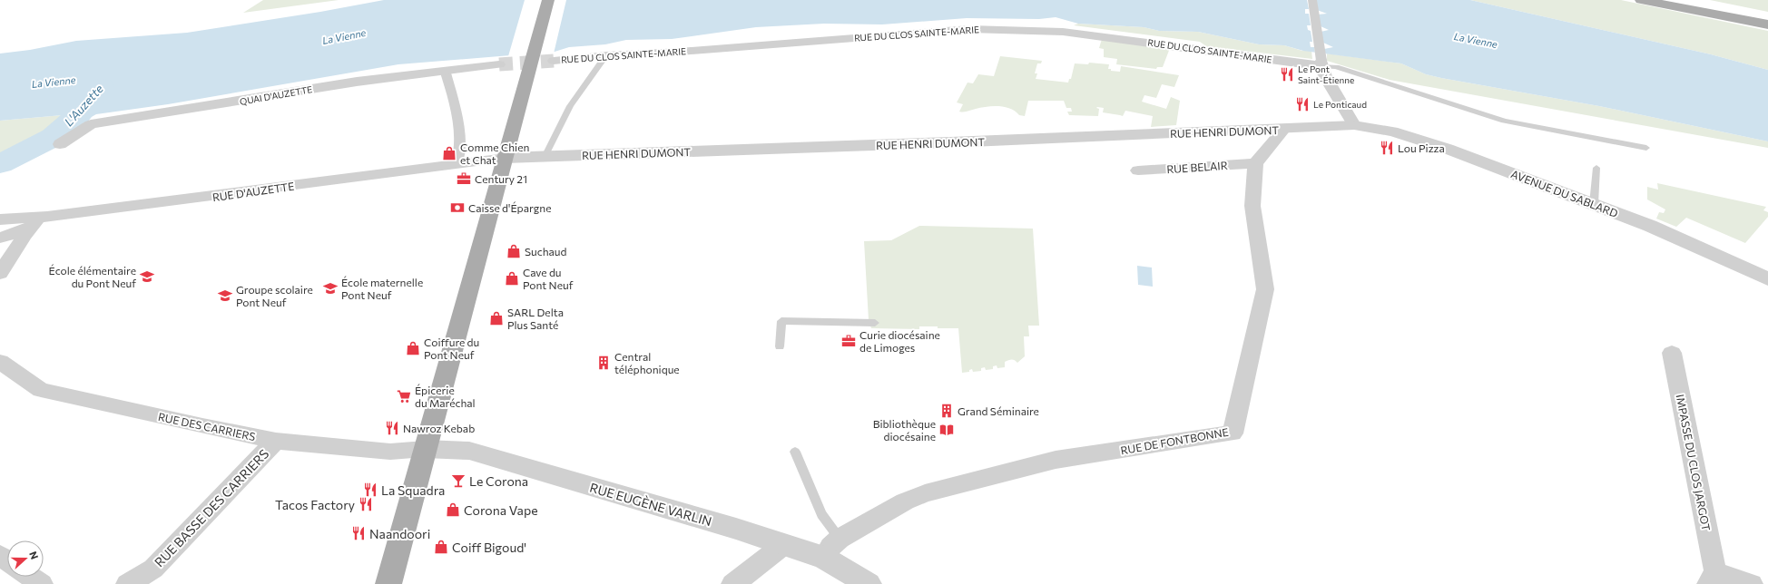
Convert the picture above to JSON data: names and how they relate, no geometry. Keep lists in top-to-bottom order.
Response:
{
  "streets": {
    "street": [
      "RUE DU CLOS SAINTE-MARIE",
      "QUAI D'AUZETTE",
      "RUE HENRI DUMONT",
      "RUE BELAIR",
      "RUE D'AUZETTE",
      "AVENUE DU SABLARD",
      "RUE DES CARRIERS",
      "RUE DE FONTBONNE",
      "IMPASSE DU CLOS JARGOT",
      "RUE EUGÈNE VARLIN",
      "RUE BASSE DES CARRIERS"
    ]
  },
  "crossings": [
    ["RUE HENRI DUMONT", "RUE D'AUZETTE"],
    ["RUE HENRI DUMONT", "AVENUE DU SABLARD"],
    ["RUE BELAIR", "RUE DE FONTBONNE"],
    ["RUE DES CARRIERS", "RUE EUGÈNE VARLIN"],
    ["RUE DES CARRIERS", "RUE BASSE DES CARRIERS"],
    ["RUE DE FONTBONNE", "RUE EUGÈNE VARLIN"]
  ],
  "water": ["La Vienne", "L'Auzette"],
  "places": {
    "restaurant": [
      "Le Pont Saint-Étienne",
      "Le Ponticaud",
      "Lou Pizza",
      "Nawroz Kebab",
      "La Squadra",
      "Tacos Factory",
      "Naandoori"
    ],
    "shop": [
      "Comme Chien et Chat",
      "Suchaud",
      "Cave du Pont Neuf",
      "SARL Delta Plus Santé",
      "Coiffure du Pont Neuf",
      "Corona Vape",
      "Coiff Bigoud'"
    ],
    "office": ["Century 21", "Curie diocésaine de Limoges"],
    "bank": ["Caisse d'Épargne"],
    "school or university": ["École élémentaire du Pont Neuf", "École maternelle Pont Neuf", "Groupe scolaire Pont Neuf"],
    "building": ["Central téléphonique", "Grand Séminaire"],
    "supermarket": ["Épicerie du Maréchal"],
    "library": ["Bibliothèque diocésaine"],
    "bar": ["Le Corona"]
  },
  "north": "right"
}
